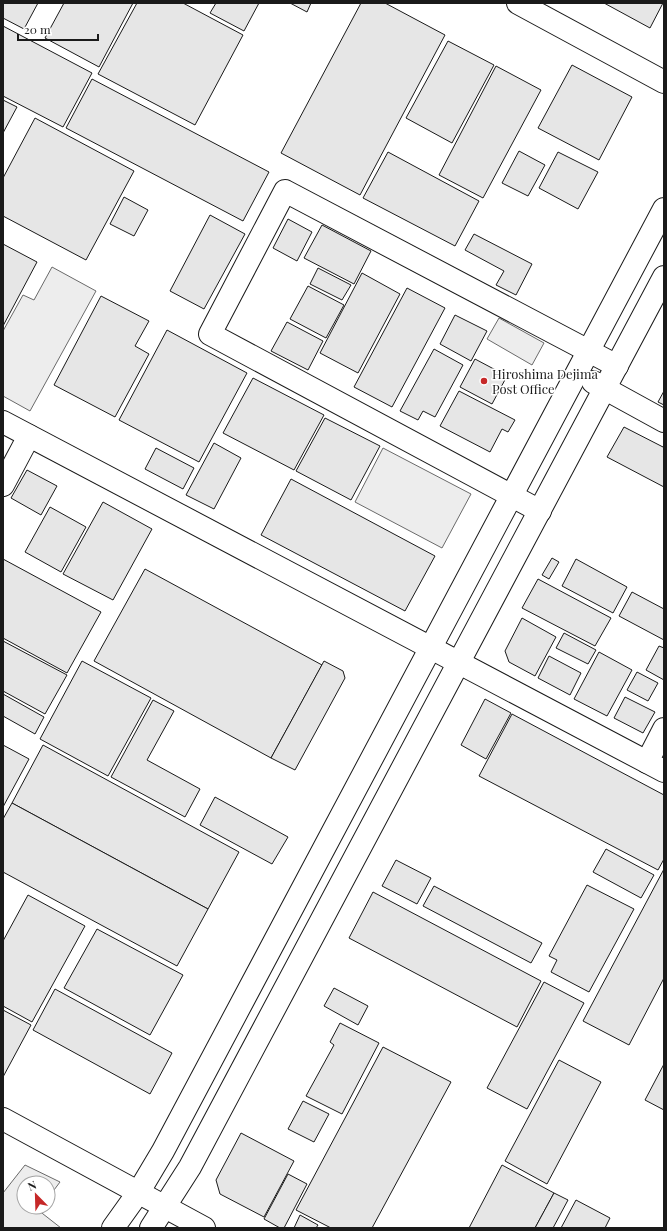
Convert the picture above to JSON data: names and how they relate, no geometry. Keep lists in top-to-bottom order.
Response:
{
  "places": ["Hiroshima Dejima Post Office"],
  "scale_bar": "20 m",
  "north": "top left"
}
